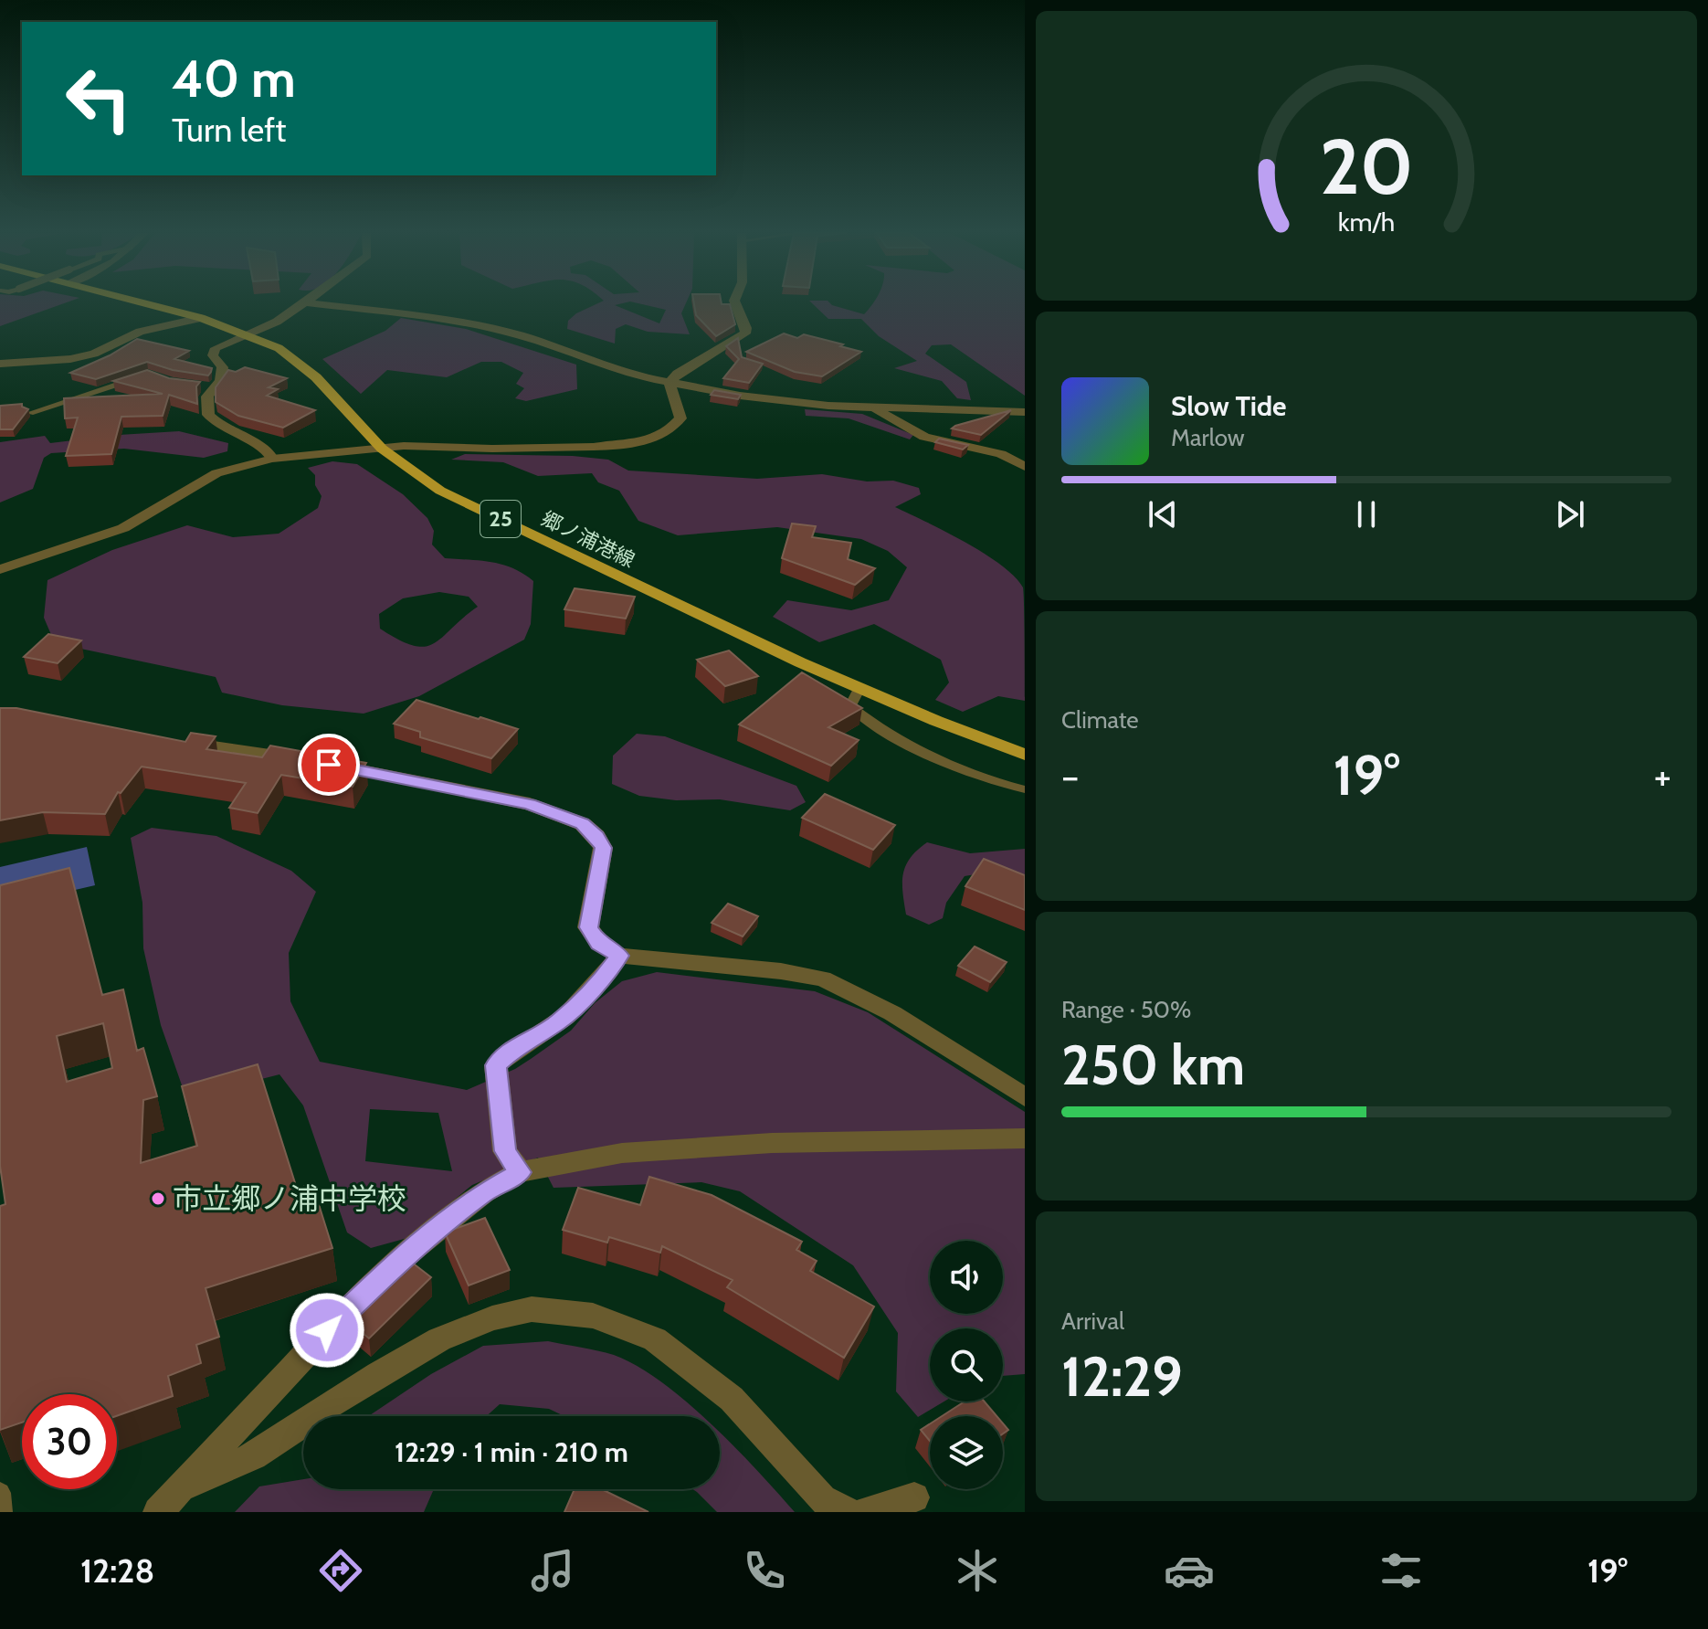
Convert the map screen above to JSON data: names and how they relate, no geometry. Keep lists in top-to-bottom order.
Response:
{
  "streets": {
    "main road": ["25", "郷ノ浦港線"]
  },
  "places": ["市立郷ノ浦中学校"],
  "page": {
    "turn": ["40 m", "Turn left"],
    "song": ["Slow Tide", "Marlow"],
    "tile": [
      "Climate",
      ["Range · 50%", "250 km"],
      ["Arrival", "12:29"]
    ],
    "heat": ["−", "19°", "+"],
    "limit": "30",
    "trip": "12:29 · 1 min · 210 m",
    "tabs": ["12:28", "19°"],
    "gauge": ["20", "km/h"]
  }
}
